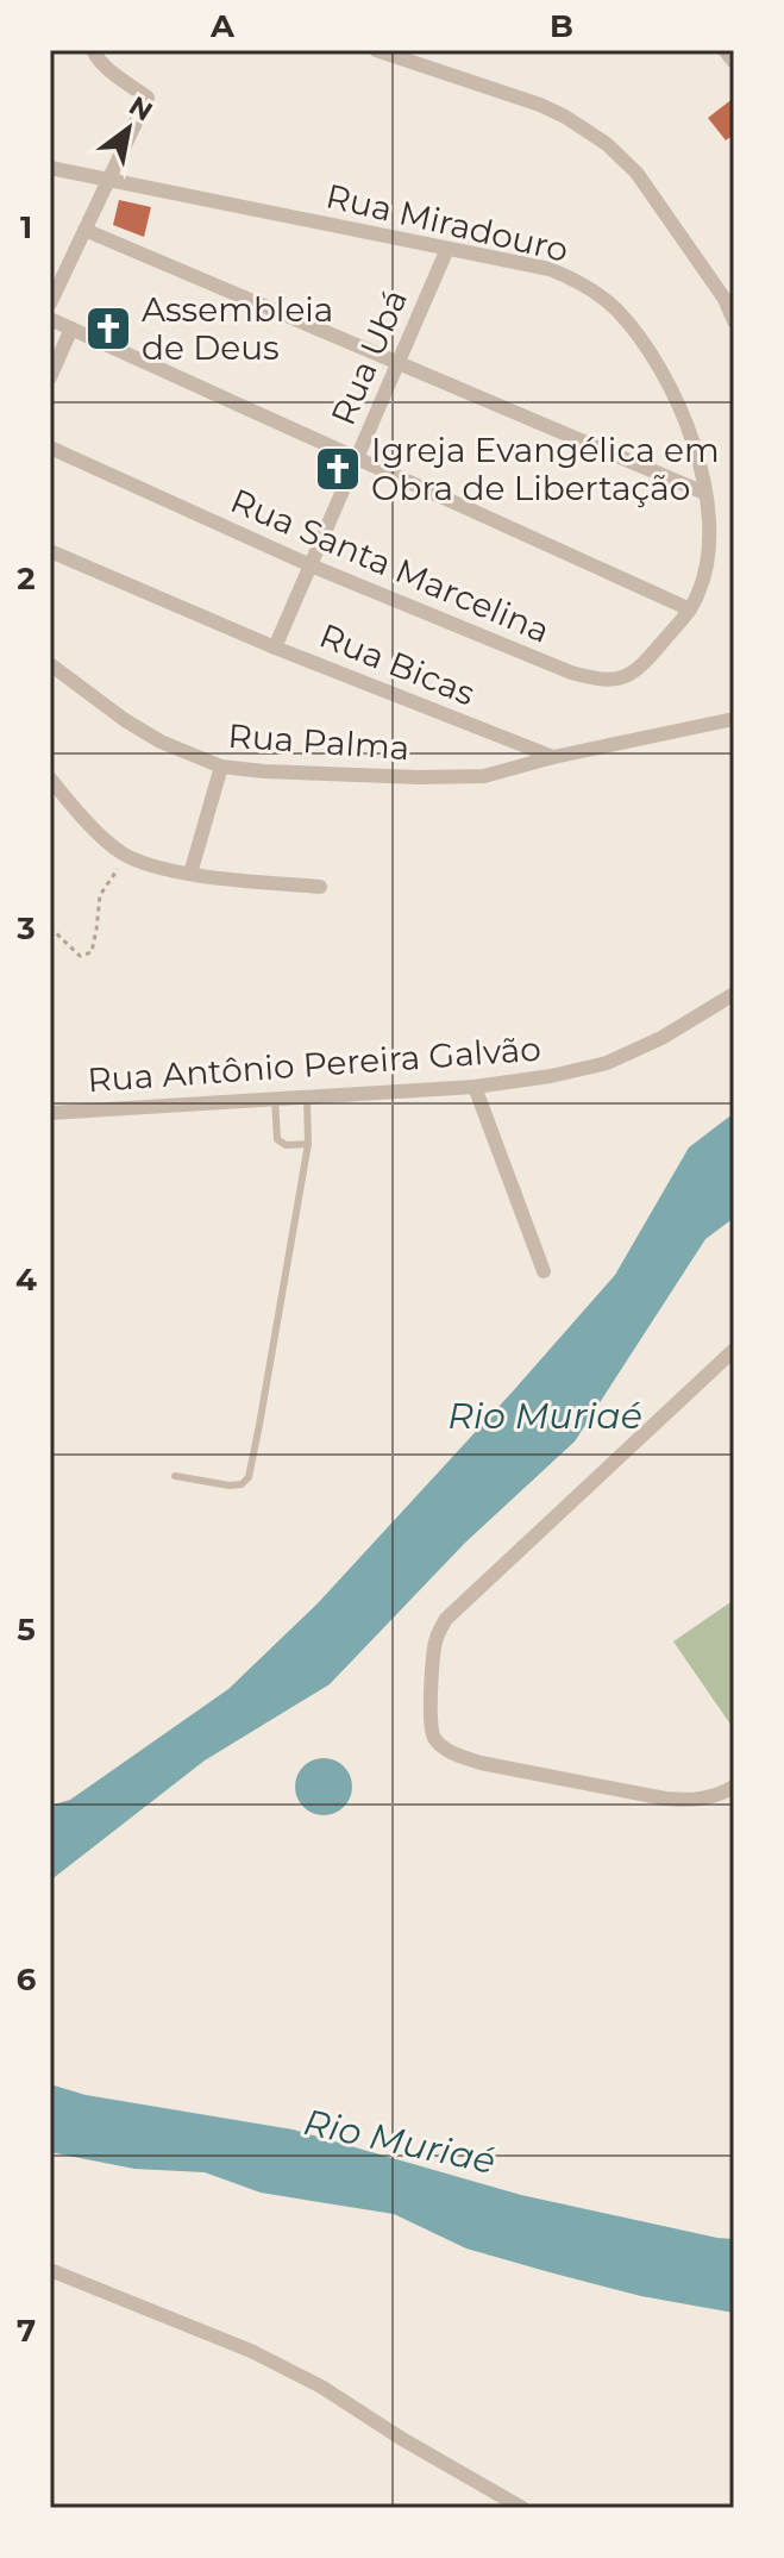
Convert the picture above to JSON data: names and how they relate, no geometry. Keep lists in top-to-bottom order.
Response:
{
  "streets": {
    "street": [
      "Rua Miradouro",
      "Rua Ubá",
      "Rua Santa Marcelina",
      "Rua Bicas",
      "Rua Palma",
      "Rua Antônio Pereira Galvão"
    ]
  },
  "crossings": [
    ["Rua Miradouro", "Rua Ubá"],
    ["Rua Miradouro", "Rua Santa Marcelina"],
    ["Rua Ubá", "Rua Santa Marcelina"],
    ["Rua Ubá", "Rua Bicas"],
    ["Rua Bicas", "Rua Palma"]
  ],
  "water": ["Rio Muriaé"],
  "places": {
    "church": ["Assembleia de Deus", "Igreja Evangélica em Obra de Libertação"]
  },
  "north": "top right",
  "grid": {
    "columns": ["A", "B"],
    "rows": [
      "1",
      "2",
      "3",
      "4",
      "5",
      "6",
      "7"
    ]
  }
}
